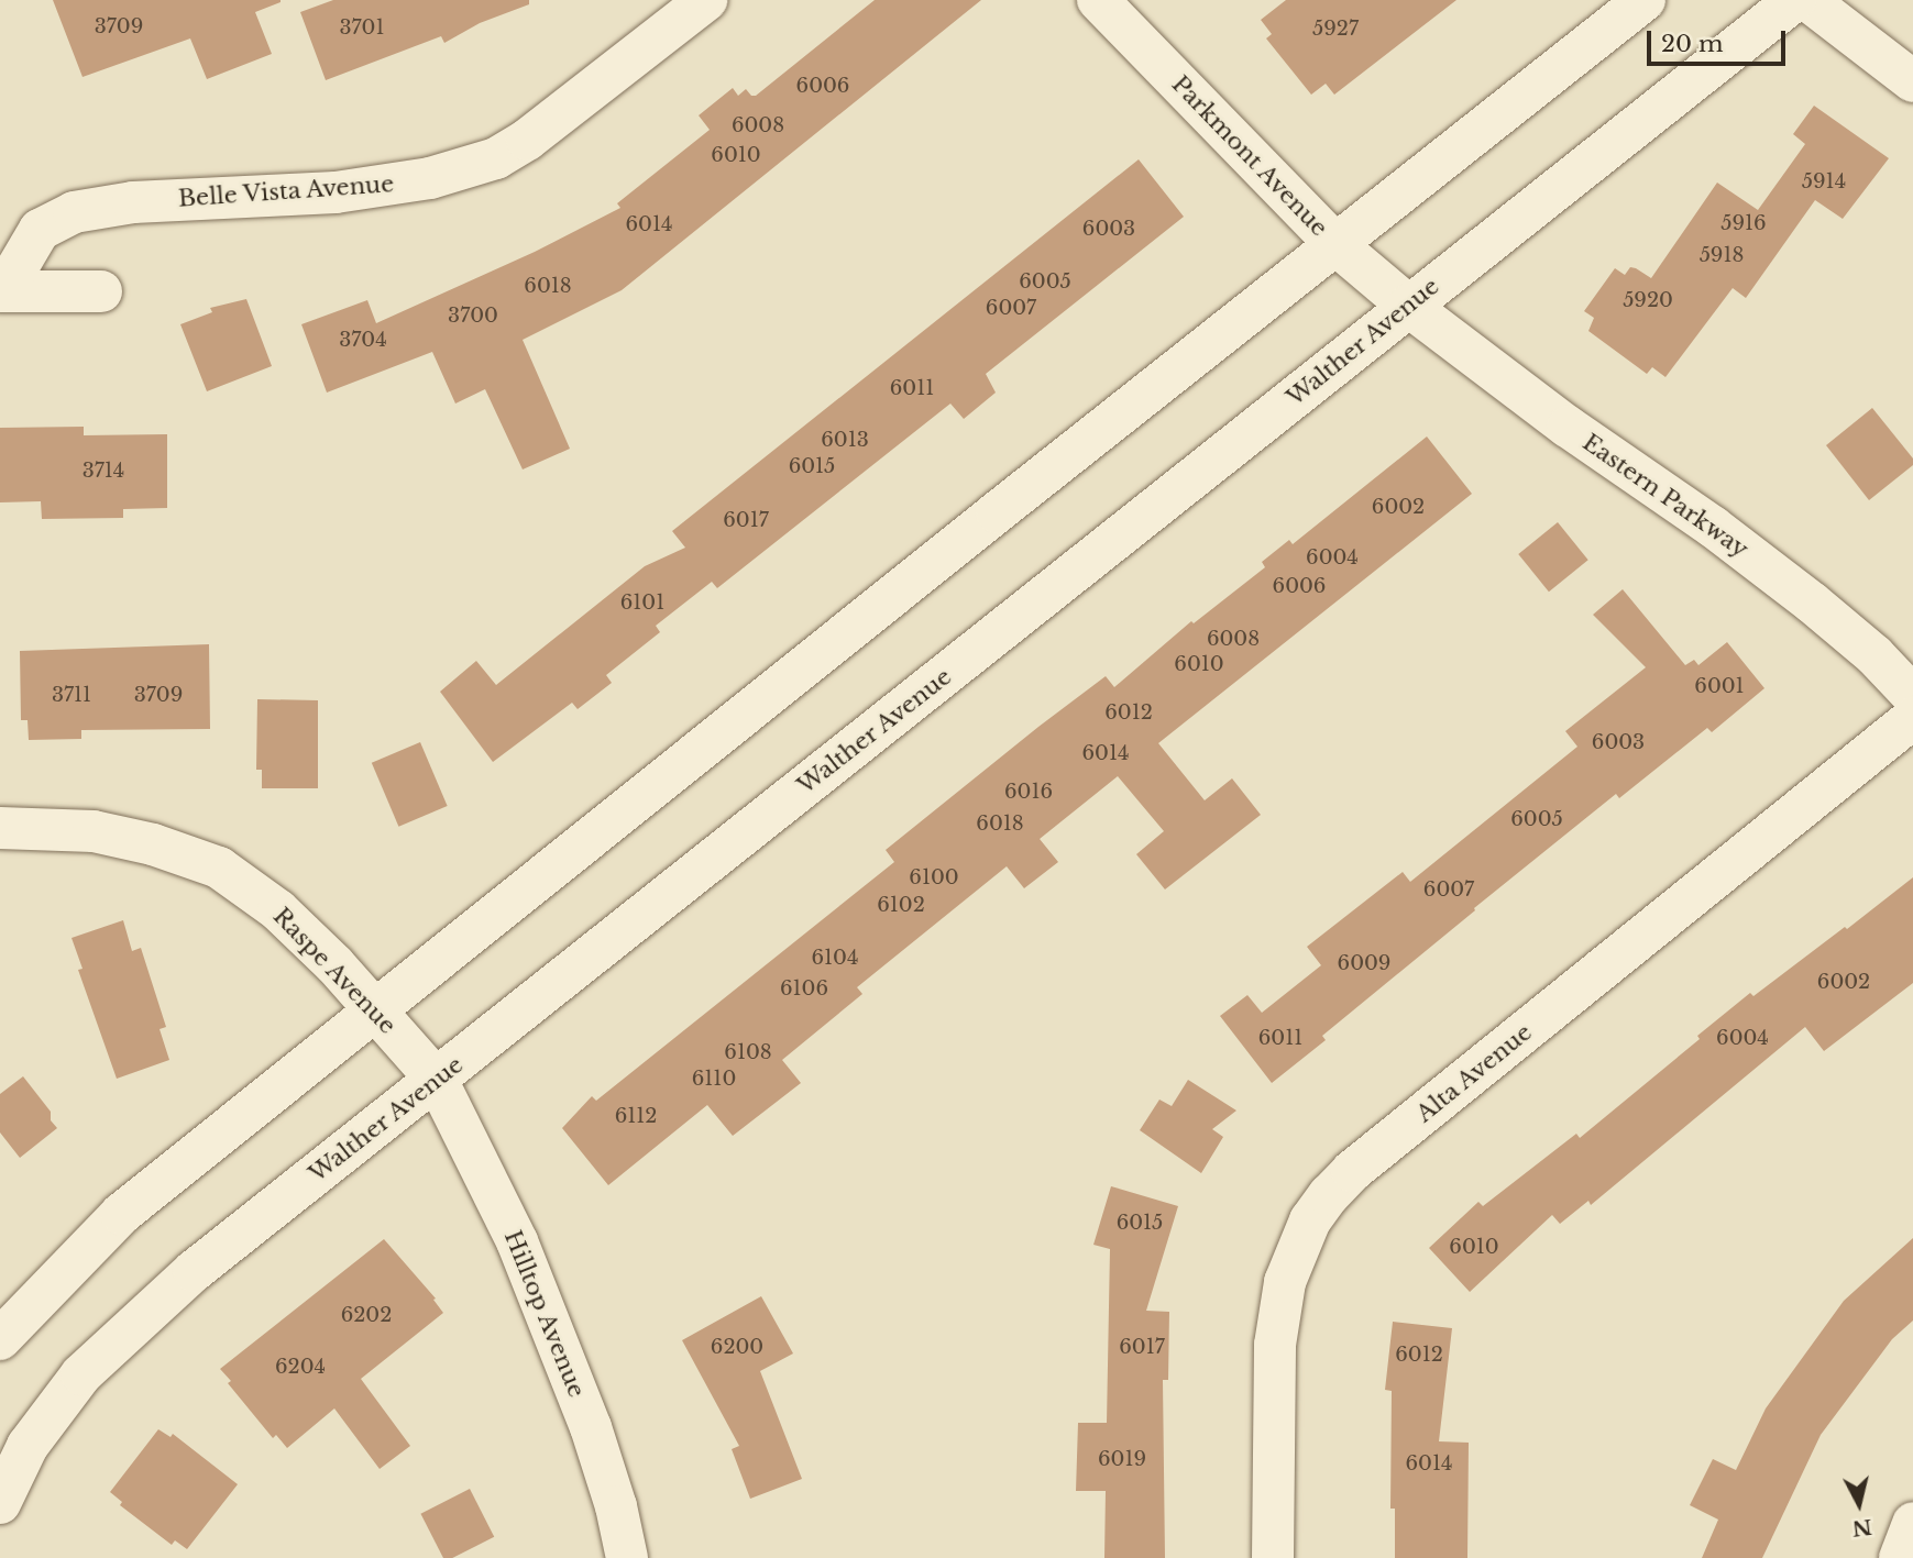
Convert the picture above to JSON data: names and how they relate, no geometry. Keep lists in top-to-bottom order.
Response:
{
  "streets": {
    "main road": [
      "Parkmont Avenue",
      "Belle Vista Avenue",
      "Walther Avenue",
      "Eastern Parkway",
      "Raspe Avenue",
      "Alta Avenue",
      "Hilltop Avenue"
    ]
  },
  "crossings": [
    ["Parkmont Avenue", "Walther Avenue"],
    ["Parkmont Avenue", "Eastern Parkway"],
    ["Walther Avenue", "Eastern Parkway"],
    ["Walther Avenue", "Raspe Avenue"],
    ["Walther Avenue", "Hilltop Avenue"],
    ["Raspe Avenue", "Hilltop Avenue"]
  ],
  "house_numbers": [
    "3709",
    "3701",
    "5927",
    "6006",
    "6008",
    "6010",
    "5914",
    "5916",
    "6014",
    "6003",
    "5918",
    "6005",
    "6018",
    "5920",
    "6007",
    "3700",
    "3704",
    "6011",
    "6013",
    "6015",
    "3714",
    "6002",
    "6017",
    "6004",
    "6006",
    "6101",
    "6008",
    "6010",
    "6001",
    "3711",
    "3709",
    "6012",
    "6003",
    "6014",
    "6016",
    "6005",
    "6018",
    "6100",
    "6007",
    "6102",
    "6104",
    "6009",
    "6002",
    "6106",
    "6011",
    "6004",
    "6108",
    "6110",
    "6112",
    "6015",
    "6010",
    "6202",
    "6200",
    "6017",
    "6012",
    "6204",
    "6019",
    "6014"
  ],
  "scale_bar": "20 m",
  "north": "bottom"
}
